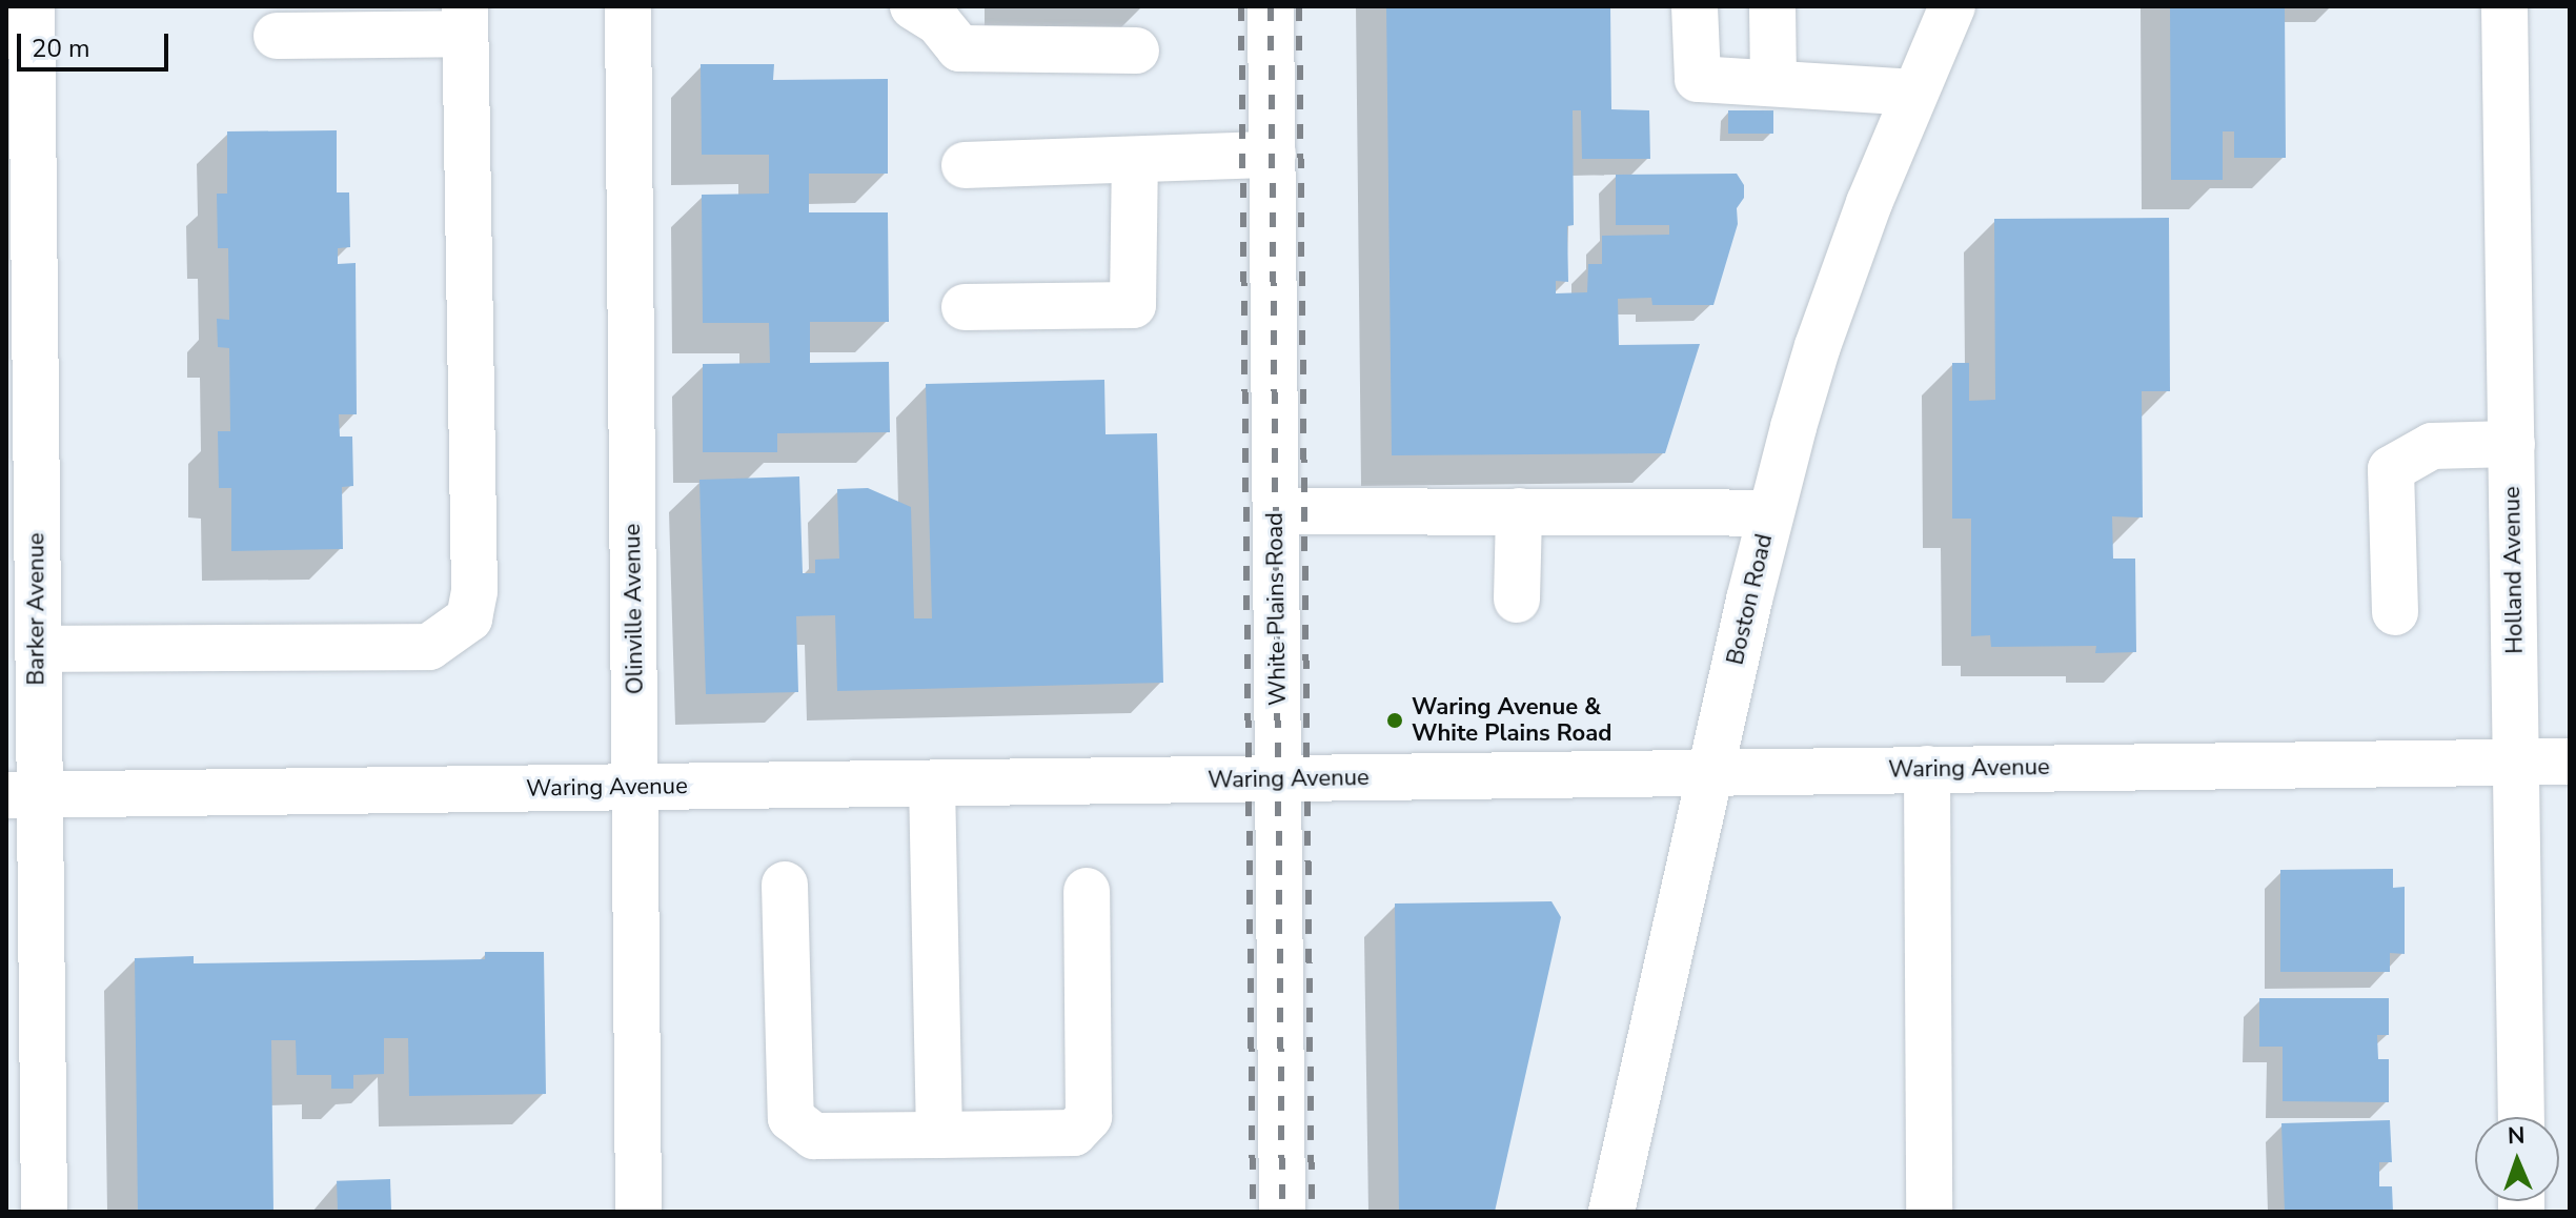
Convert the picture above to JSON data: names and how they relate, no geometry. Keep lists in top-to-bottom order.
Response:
{
  "streets": {
    "street": [
      "Holland Avenue",
      "Boston Road",
      "Barker Avenue",
      "Olinville Avenue",
      "White Plains Road",
      "Waring Avenue"
    ]
  },
  "crossings": [
    ["Holland Avenue", "Waring Avenue"],
    ["Boston Road", "Waring Avenue"],
    ["Barker Avenue", "Waring Avenue"],
    ["Olinville Avenue", "Waring Avenue"],
    ["White Plains Road", "Waring Avenue"]
  ],
  "places": ["Waring Avenue & White Plains Road"],
  "scale_bar": "20 m",
  "north": "top"
}
